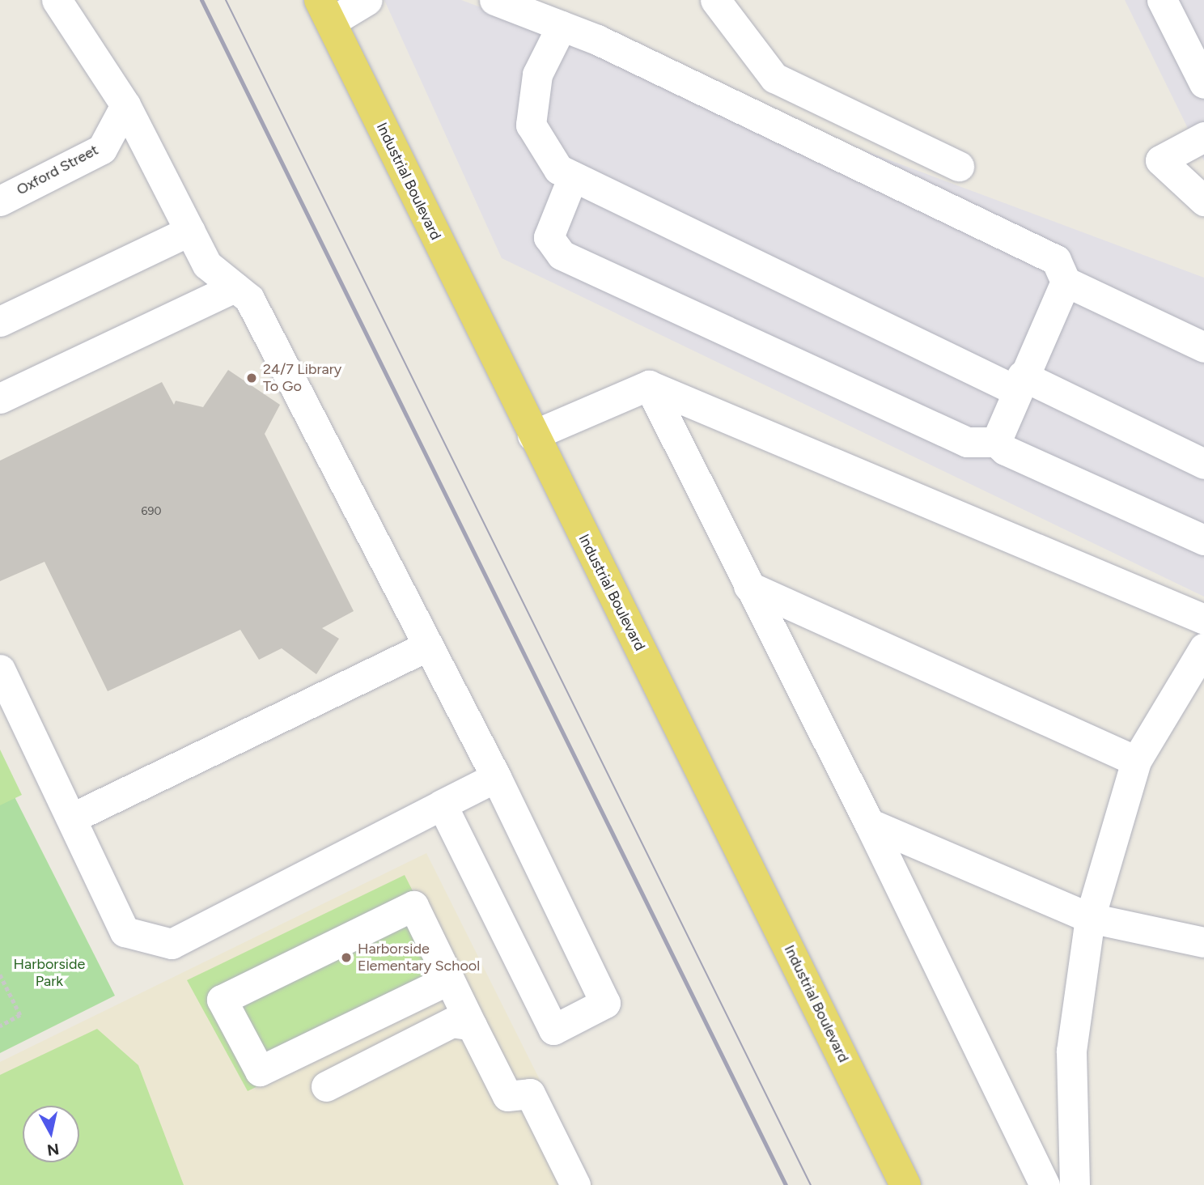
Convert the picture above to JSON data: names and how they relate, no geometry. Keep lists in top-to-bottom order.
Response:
{
  "streets": {
    "main road": ["Industrial Boulevard"],
    "street": ["Oxford Street"]
  },
  "parks": ["Harborside Park"],
  "places": ["24/7 Library To Go", "Harborside Elementary School"],
  "house_numbers": ["690"],
  "north": "bottom"
}
